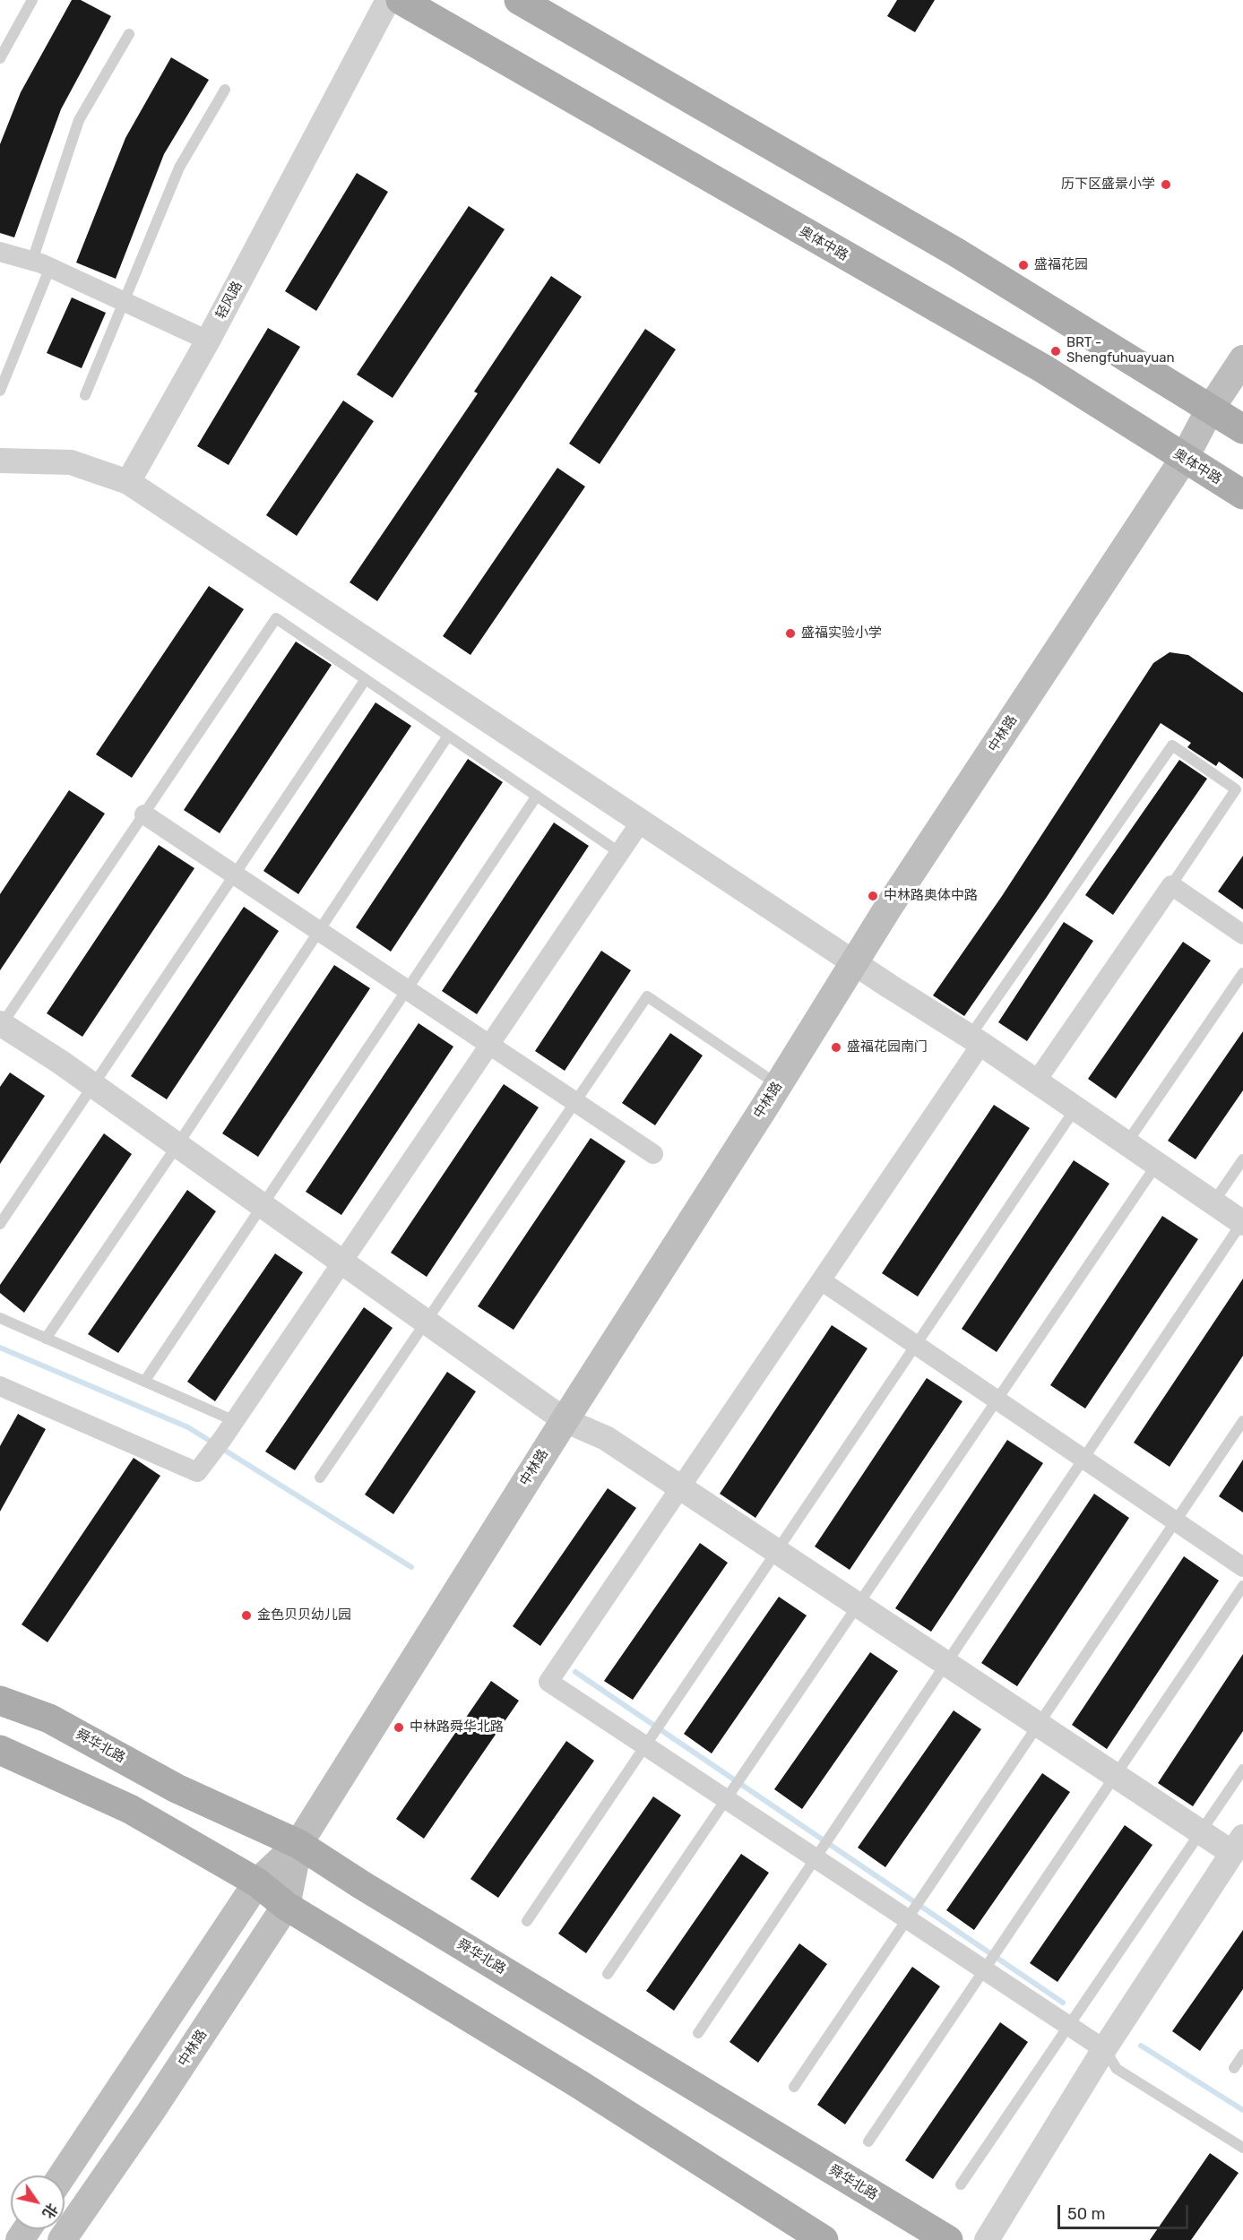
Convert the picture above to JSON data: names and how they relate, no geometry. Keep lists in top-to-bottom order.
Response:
{
  "streets": {
    "main road": ["奥体中路", "中林路", "舜华北路"],
    "street": ["轻风路"]
  },
  "crossings": [
    ["奥体中路", "中林路"],
    ["中林路", "舜华北路"]
  ],
  "places": [
    "历下区盛景小学",
    "盛福花园",
    "BRT - Shengfuhuayuan",
    "盛福实验小学",
    "中林路奥体中路",
    "盛福花园南门",
    "金色贝贝幼儿园",
    "中林路舜华北路"
  ],
  "scale_bar": "50 m",
  "north": "bottom right"
}
